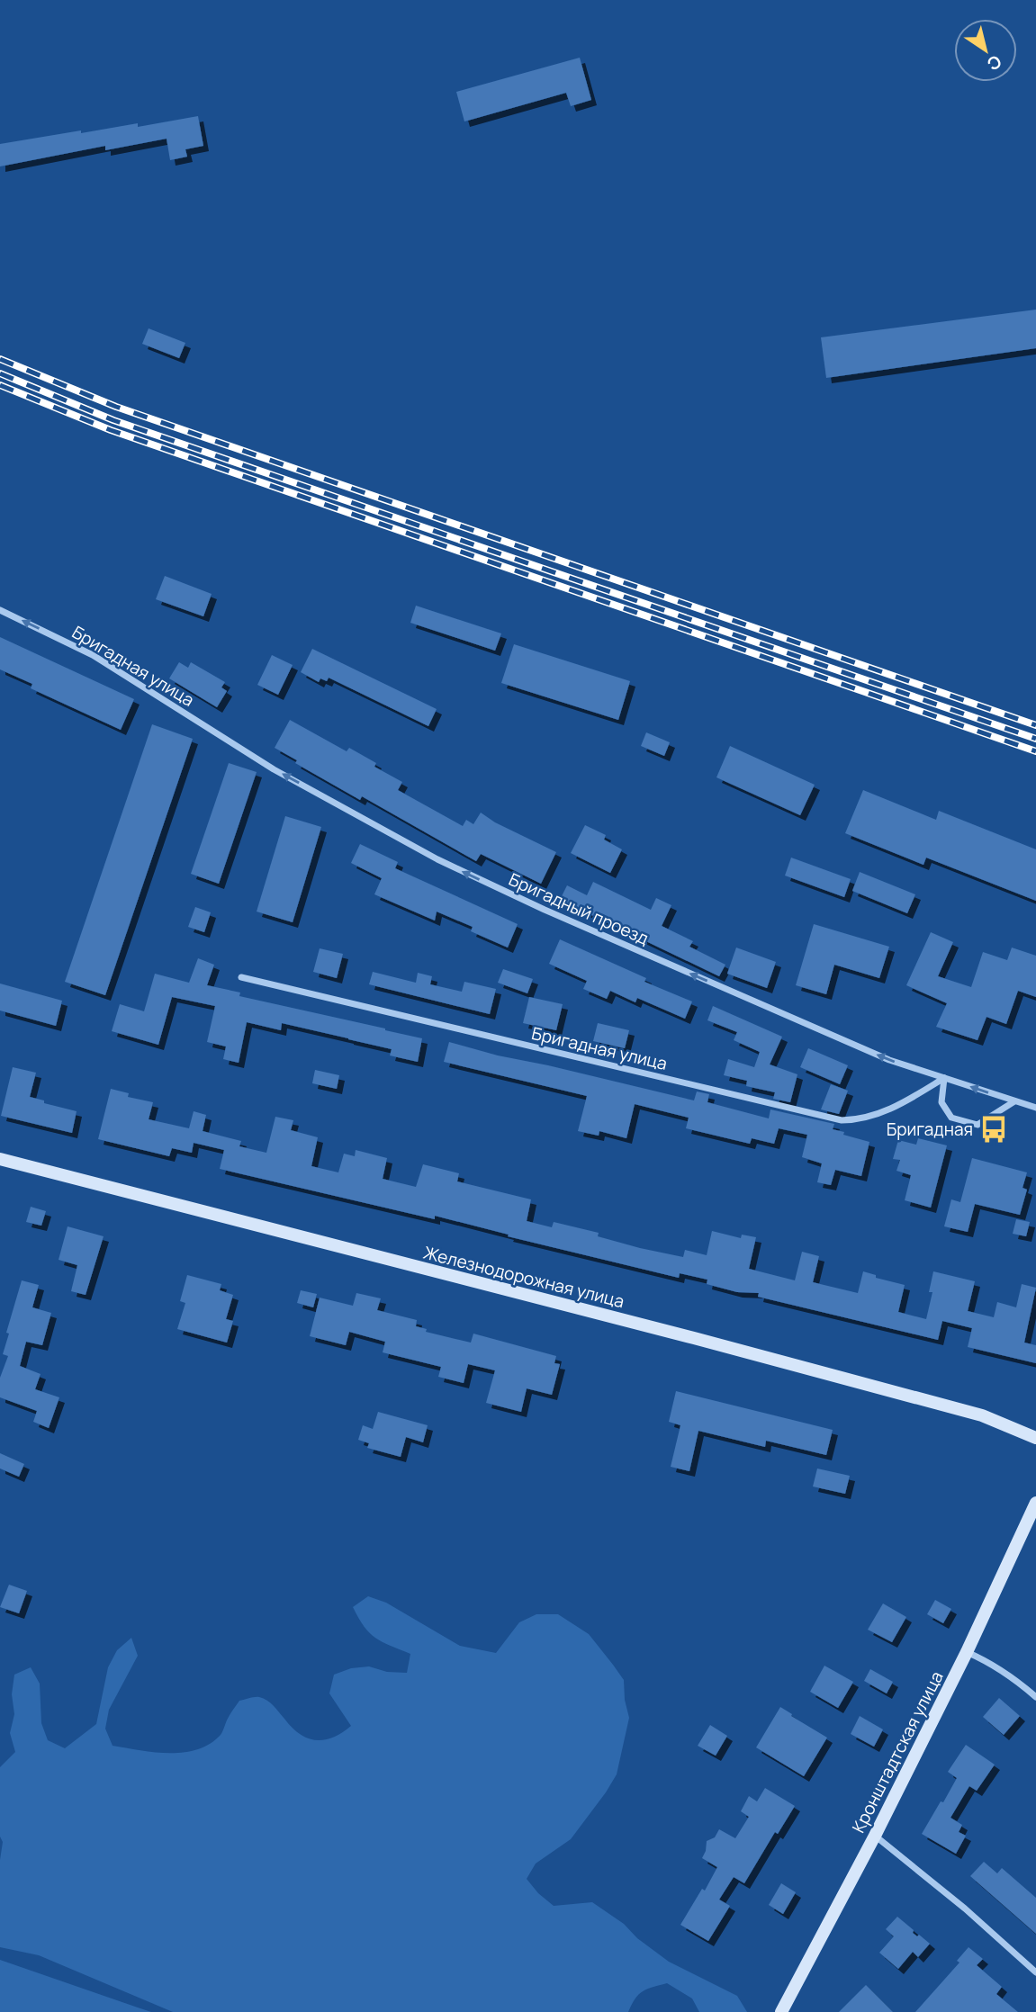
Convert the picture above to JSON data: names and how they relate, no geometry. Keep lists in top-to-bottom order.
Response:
{
  "streets": {
    "street": [
      "Бригадная улица",
      "Бригадный проезд",
      "Железнодорожная улица",
      "Кронштадтская улица"
    ]
  },
  "crossings": [
    ["Бригадная улица", "Бригадный проезд"]
  ],
  "one_way": ["Бригадный проезд"],
  "places": {
    "bus stop": ["Бригадная"]
  },
  "north": "bottom right"
}
